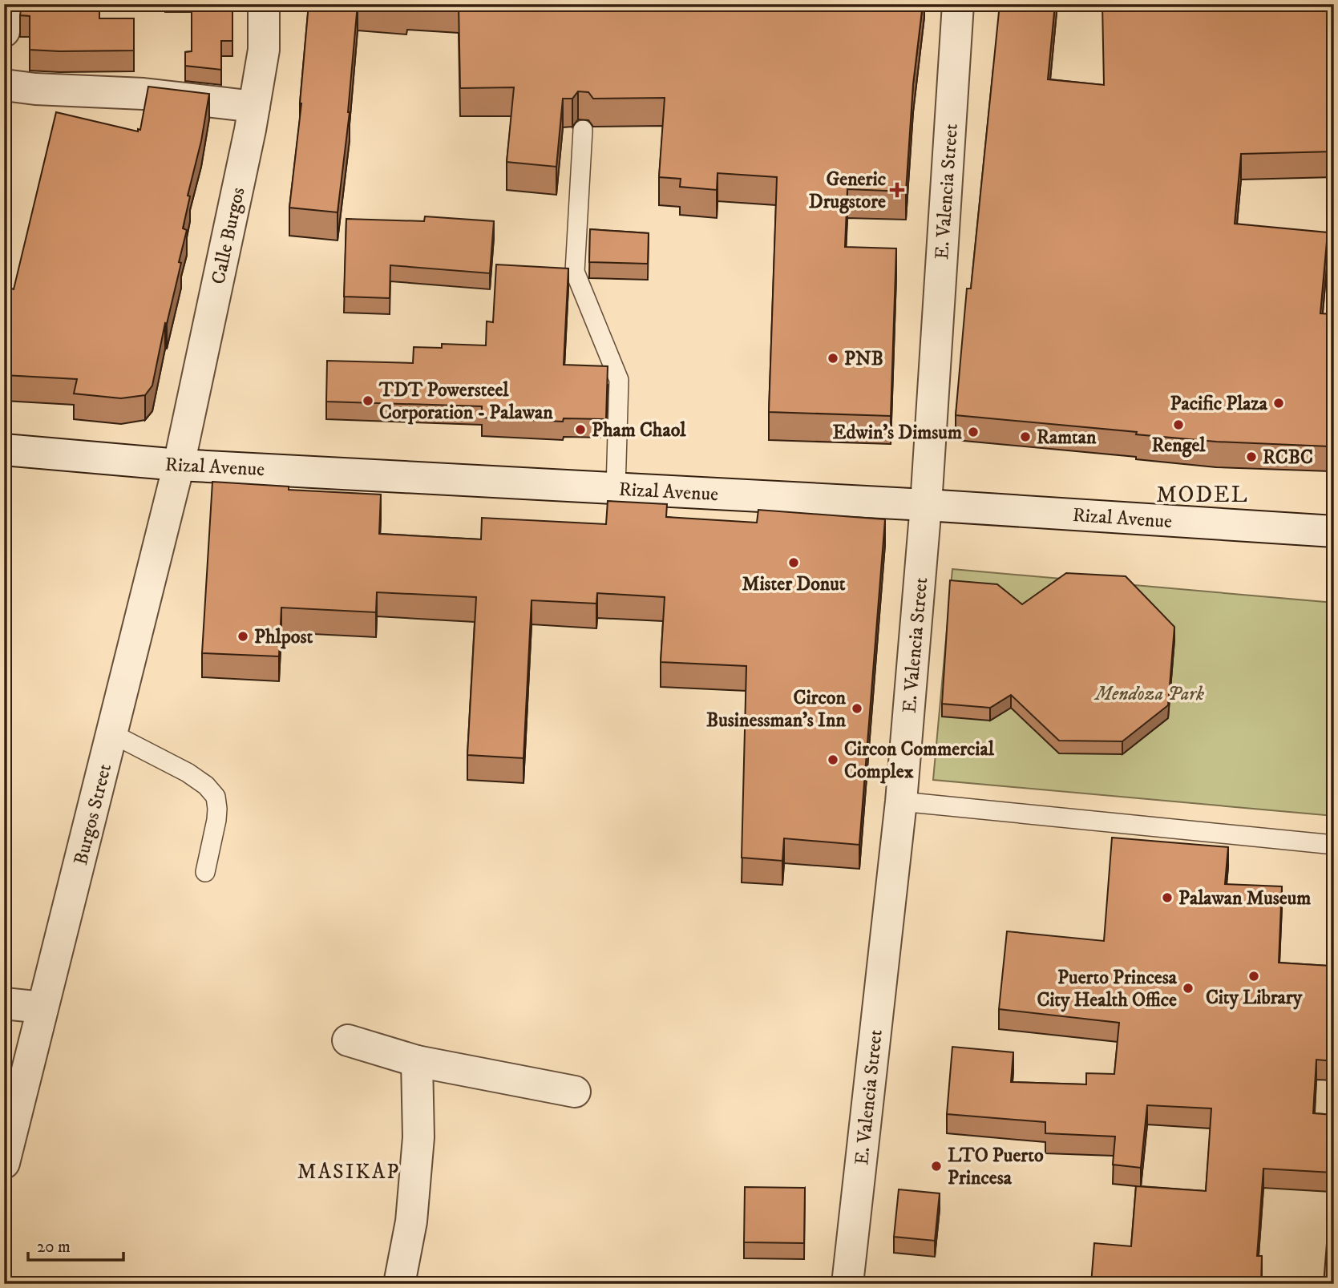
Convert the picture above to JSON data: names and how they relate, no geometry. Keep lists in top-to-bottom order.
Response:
{
  "streets": {
    "street": [
      "E. Valencia Street",
      "Calle Burgos",
      "Rizal Avenue",
      "Burgos Street"
    ]
  },
  "crossings": [
    ["E. Valencia Street", "Rizal Avenue"],
    ["Calle Burgos", "Rizal Avenue"],
    ["Calle Burgos", "Burgos Street"],
    ["Rizal Avenue", "Burgos Street"]
  ],
  "districts": ["MODEL", "MASIKAP"],
  "parks": ["Mendoza Park"],
  "places": {
    "health": ["Generic Drugstore"],
    "other": [
      "PNB",
      "TDT Powersteel Corporation - Palawan",
      "Pacific Plaza",
      "Rengel",
      "Pham Chaol",
      "Edwin's Dimsum",
      "Ramtan",
      "RCBC",
      "Mister Donut",
      "Phlpost",
      "Circon Businessman's Inn",
      "Circon Commercial Complex",
      "Palawan Museum",
      "City Library",
      "Puerto Princesa City Health Office",
      "LTO Puerto Princesa"
    ]
  },
  "scale_bar": "20 m"
}
